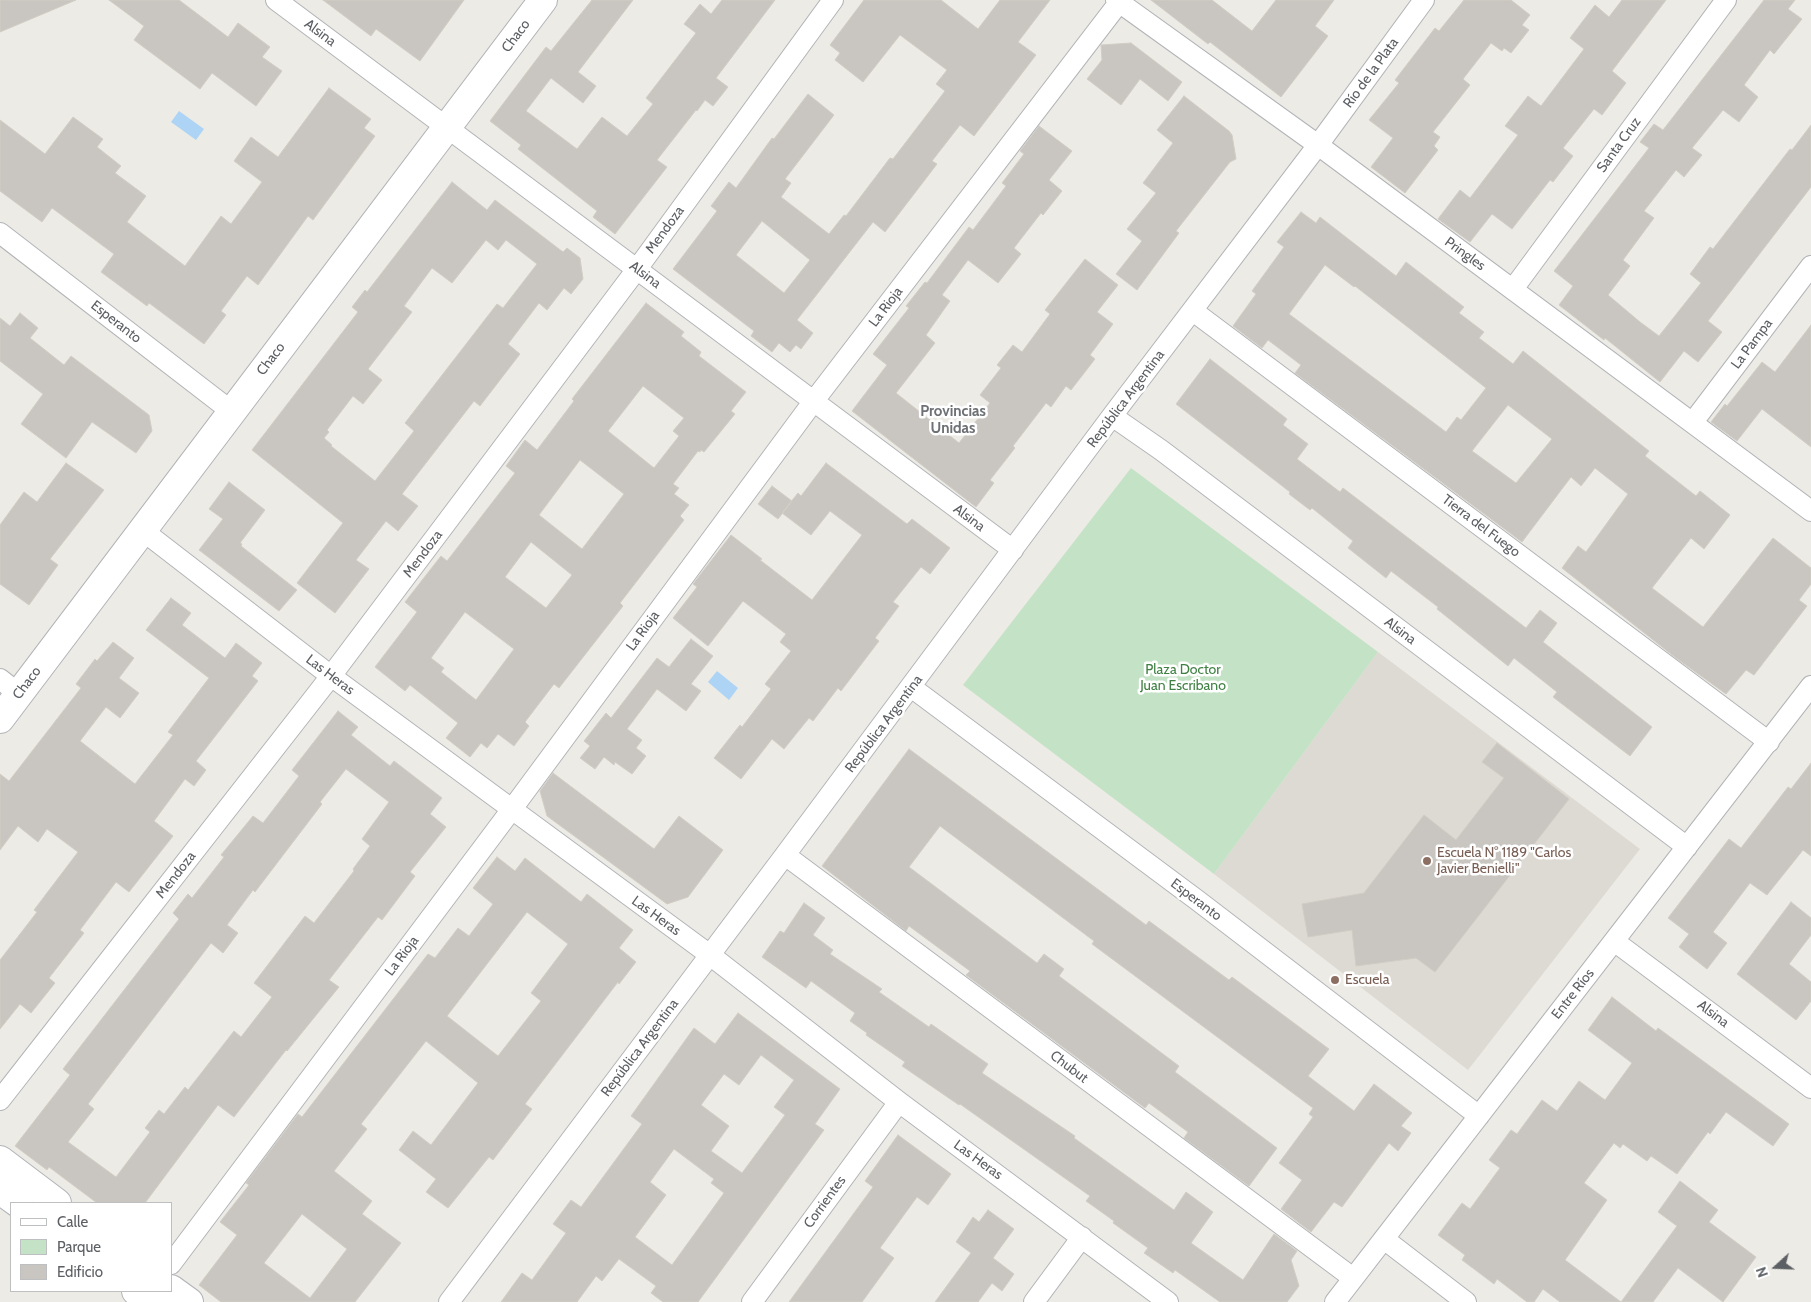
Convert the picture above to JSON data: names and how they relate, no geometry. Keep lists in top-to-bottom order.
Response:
{
  "streets": {
    "main road": ["Chaco"],
    "street": [
      "Alsina",
      "Río de la Plata",
      "Santa Cruz",
      "Mendoza",
      "Pringles",
      "La Rioja",
      "Esperanto",
      "La Pampa",
      "República Argentina",
      "Tierra del Fuego",
      "Las Heras",
      "Entre Ríos",
      "Chubut",
      "Corrientes"
    ]
  },
  "crossings": [
    ["Alsina", "Chaco"],
    ["Alsina", "Mendoza"],
    ["Alsina", "La Rioja"],
    ["Alsina", "República Argentina"],
    ["Alsina", "Entre Ríos"],
    ["Chaco", "Esperanto"],
    ["Chaco", "Las Heras"],
    ["Río de la Plata", "Pringles"],
    ["Río de la Plata", "República Argentina"],
    ["Santa Cruz", "Pringles"],
    ["Mendoza", "Las Heras"],
    ["Pringles", "La Rioja"],
    ["Pringles", "La Pampa"],
    ["Pringles", "República Argentina"],
    ["La Rioja", "Las Heras"],
    ["Esperanto", "República Argentina"],
    ["Esperanto", "Entre Ríos"],
    ["República Argentina", "Tierra del Fuego"],
    ["República Argentina", "Las Heras"],
    ["República Argentina", "Chubut"],
    ["Tierra del Fuego", "Entre Ríos"],
    ["Las Heras", "Corrientes"],
    ["Entre Ríos", "Chubut"]
  ],
  "districts": ["Provincias Unidas"],
  "parks": ["Plaza Doctor Juan Escribano"],
  "places": ["Escuela N° 1189 \"Carlos Javier Benielli\"", "Escuela"],
  "legend": ["Calle", "Parque", "Edificio"],
  "north": "left"
}
